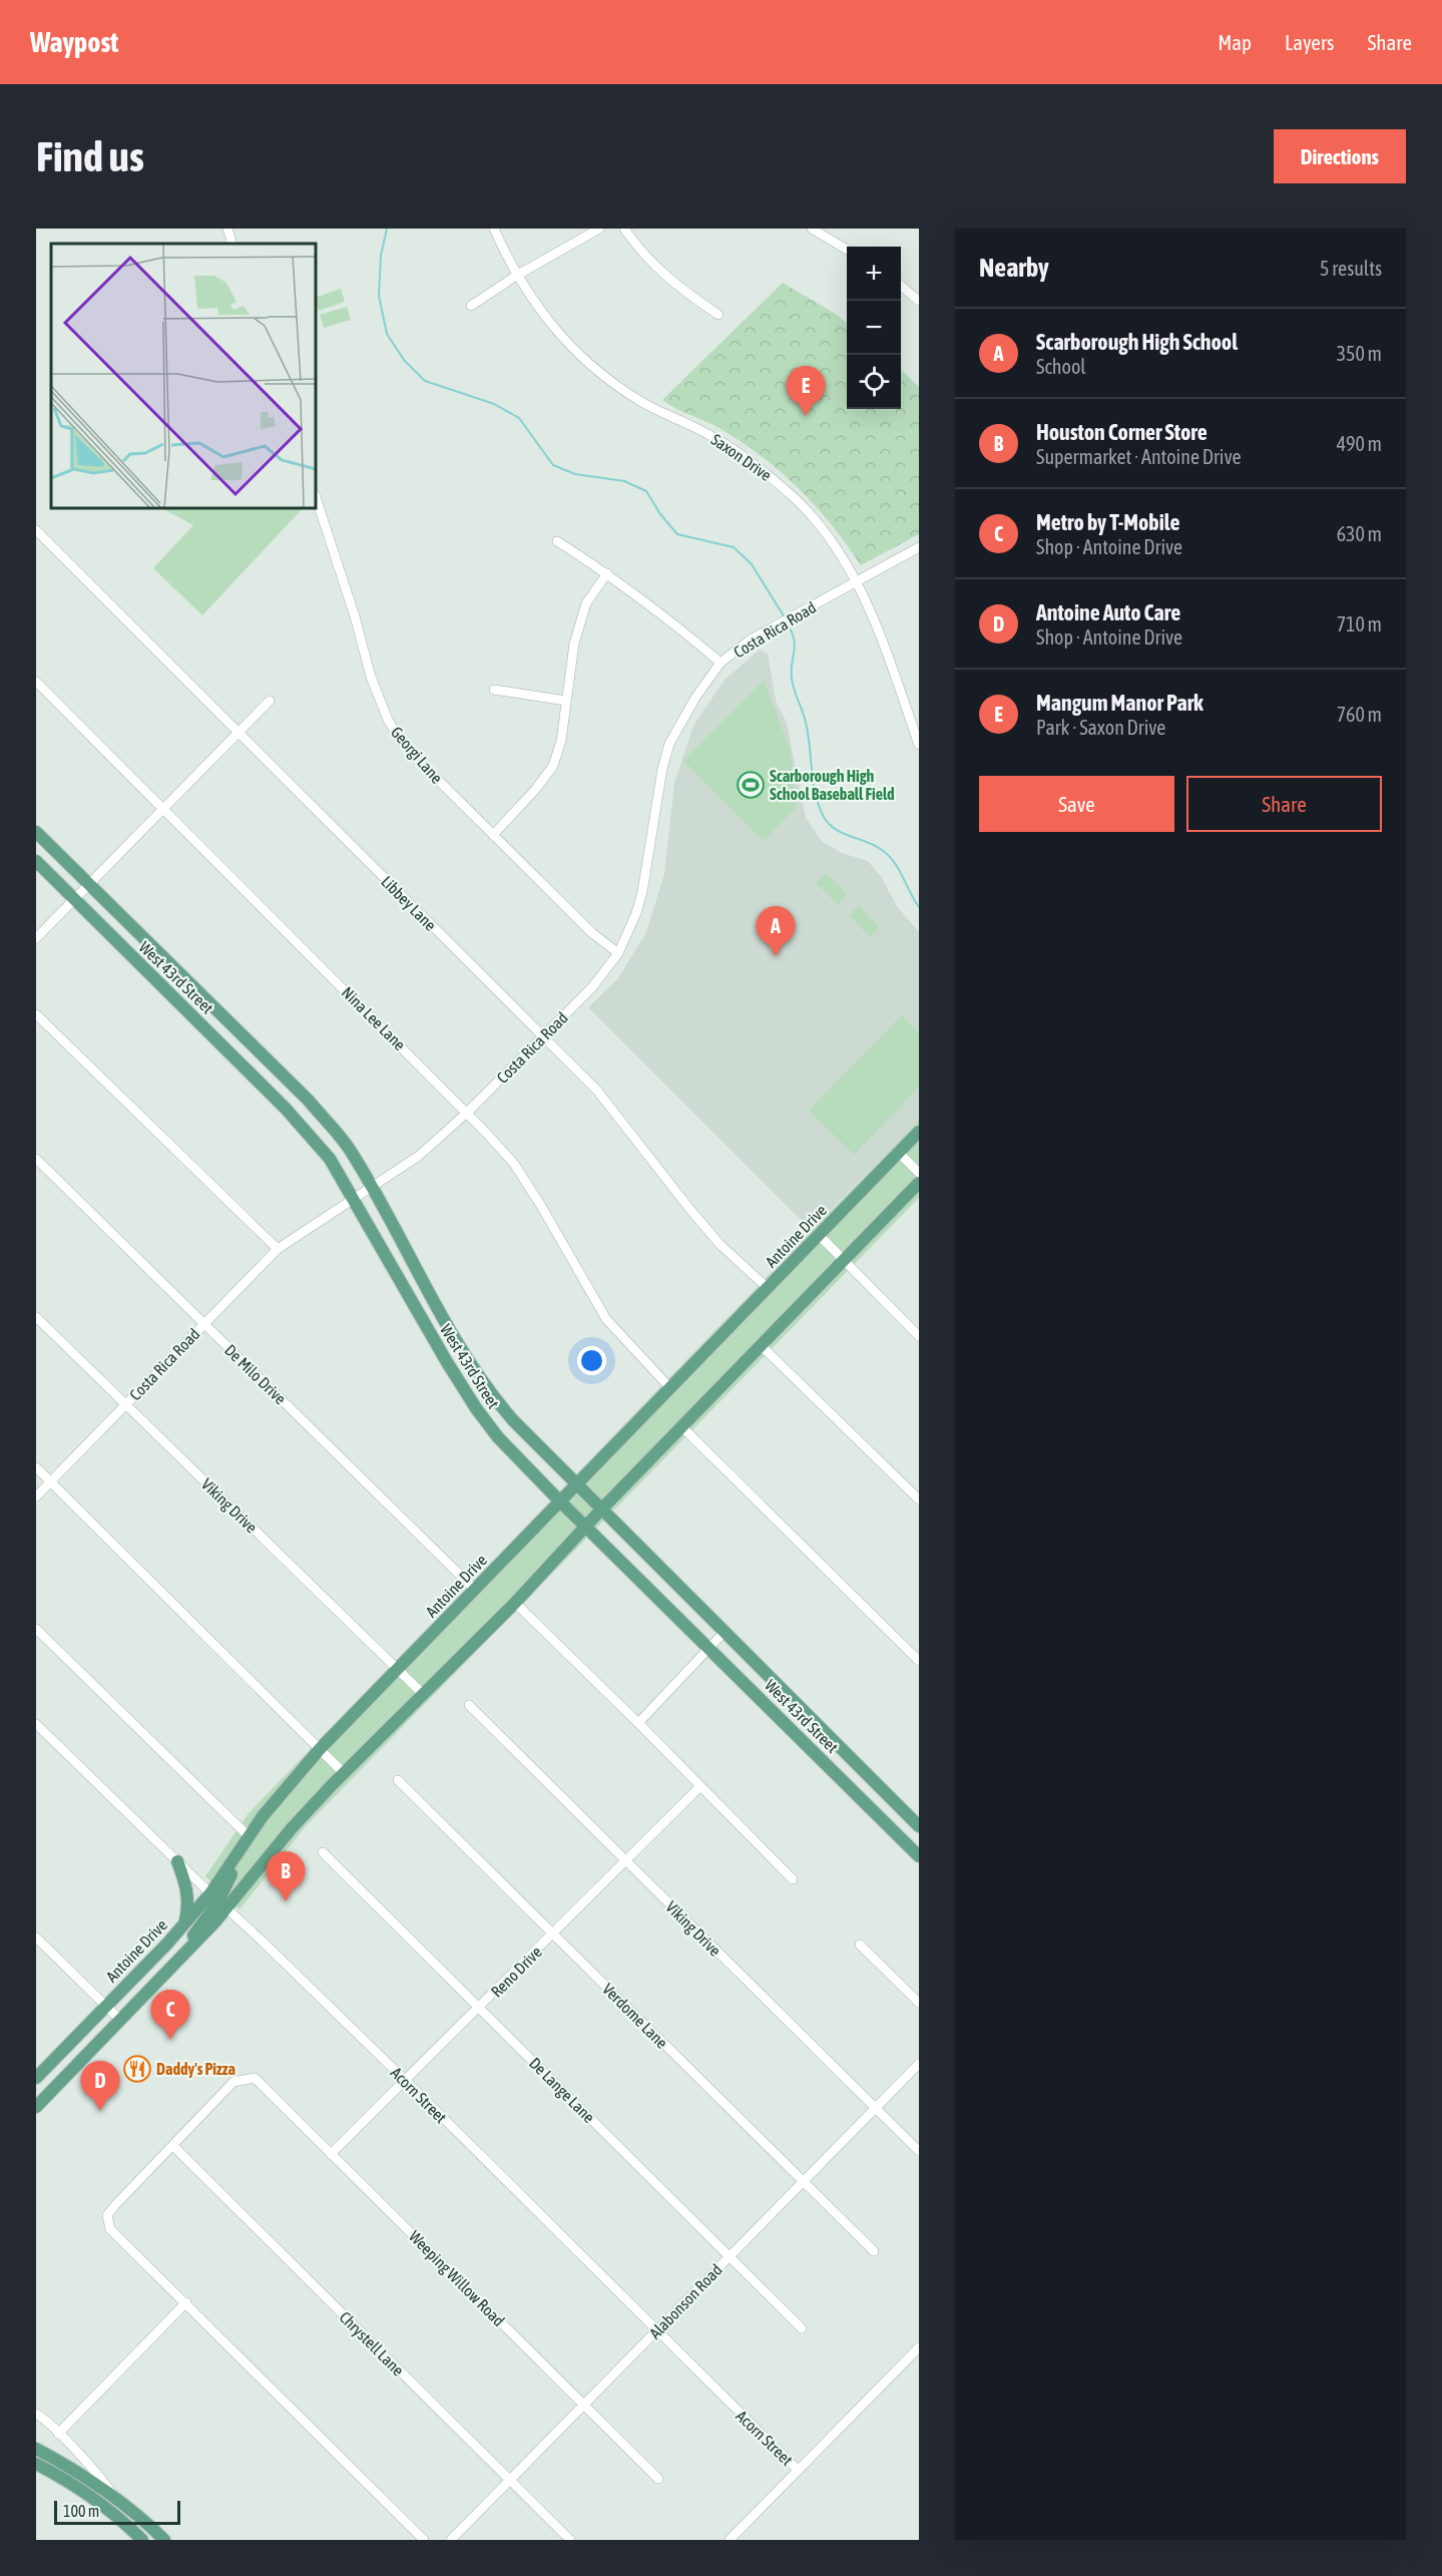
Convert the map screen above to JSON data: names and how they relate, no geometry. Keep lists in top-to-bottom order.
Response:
{
  "streets": {
    "main road": ["West 43rd Street", "Antoine Drive"],
    "street": [
      "Saxon Drive",
      "Costa Rica Road",
      "Georgi Lane",
      "Libbey Lane",
      "Nina Lee Lane",
      "De Milo Drive",
      "Viking Drive",
      "Reno Drive",
      "Verdome Lane",
      "De Lange Lane",
      "Acorn Street",
      "Weeping Willow Road",
      "Alabonson Road",
      "Chrystell Lane"
    ]
  },
  "crossings": [
    ["Saxon Drive", "Costa Rica Road"],
    ["Costa Rica Road", "Georgi Lane"],
    ["Costa Rica Road", "Libbey Lane"],
    ["Costa Rica Road", "West 43rd Street"],
    ["Costa Rica Road", "Nina Lee Lane"],
    ["Costa Rica Road", "De Milo Drive"],
    ["Costa Rica Road", "Viking Drive"],
    ["Libbey Lane", "Antoine Drive"],
    ["West 43rd Street", "Antoine Drive"],
    ["Nina Lee Lane", "Antoine Drive"],
    ["Antoine Drive", "De Milo Drive"],
    ["Antoine Drive", "Viking Drive"],
    ["Antoine Drive", "Acorn Street"],
    ["Viking Drive", "Reno Drive"],
    ["Viking Drive", "Alabonson Road"],
    ["Reno Drive", "Verdome Lane"],
    ["Reno Drive", "De Lange Lane"],
    ["Reno Drive", "Acorn Street"],
    ["Reno Drive", "Weeping Willow Road"],
    ["Verdome Lane", "Alabonson Road"],
    ["De Lange Lane", "Alabonson Road"],
    ["Acorn Street", "Alabonson Road"],
    ["Weeping Willow Road", "Alabonson Road"],
    ["Weeping Willow Road", "Chrystell Lane"],
    ["Alabonson Road", "Chrystell Lane"]
  ],
  "places": {
    "sports": ["Scarborough High School Baseball Field"],
    "restaurant": ["Daddy's Pizza"]
  },
  "scale_bar": "100 m",
  "page": {
    "header": "Waypost",
    "nav": ["Map", "Layers", "Share"],
    "buttons": [
      "Directions",
      ["Save", "Share"]
    ],
    "title": "Find us",
    "heading": ["Nearby", "5 results"],
    "map_buttons": ["+", "−"],
    "list": [
      {
        "mark": "A",
        "name": "Scarborough High School",
        "note": "School",
        "value": "350 m"
      },
      {
        "mark": "B",
        "name": "Houston Corner Store",
        "note": "Supermarket · Antoine Drive",
        "value": "490 m"
      },
      {
        "mark": "C",
        "name": "Metro by T-Mobile",
        "note": "Shop · Antoine Drive",
        "value": "630 m"
      },
      {
        "mark": "D",
        "name": "Antoine Auto Care",
        "note": "Shop · Antoine Drive",
        "value": "710 m"
      },
      {
        "mark": "E",
        "name": "Mangum Manor Park",
        "note": "Park · Saxon Drive",
        "value": "760 m"
      }
    ],
    "pins": [
      "E",
      "A",
      "B",
      "C",
      "D"
    ],
    "scale": "100 m"
  }
}
